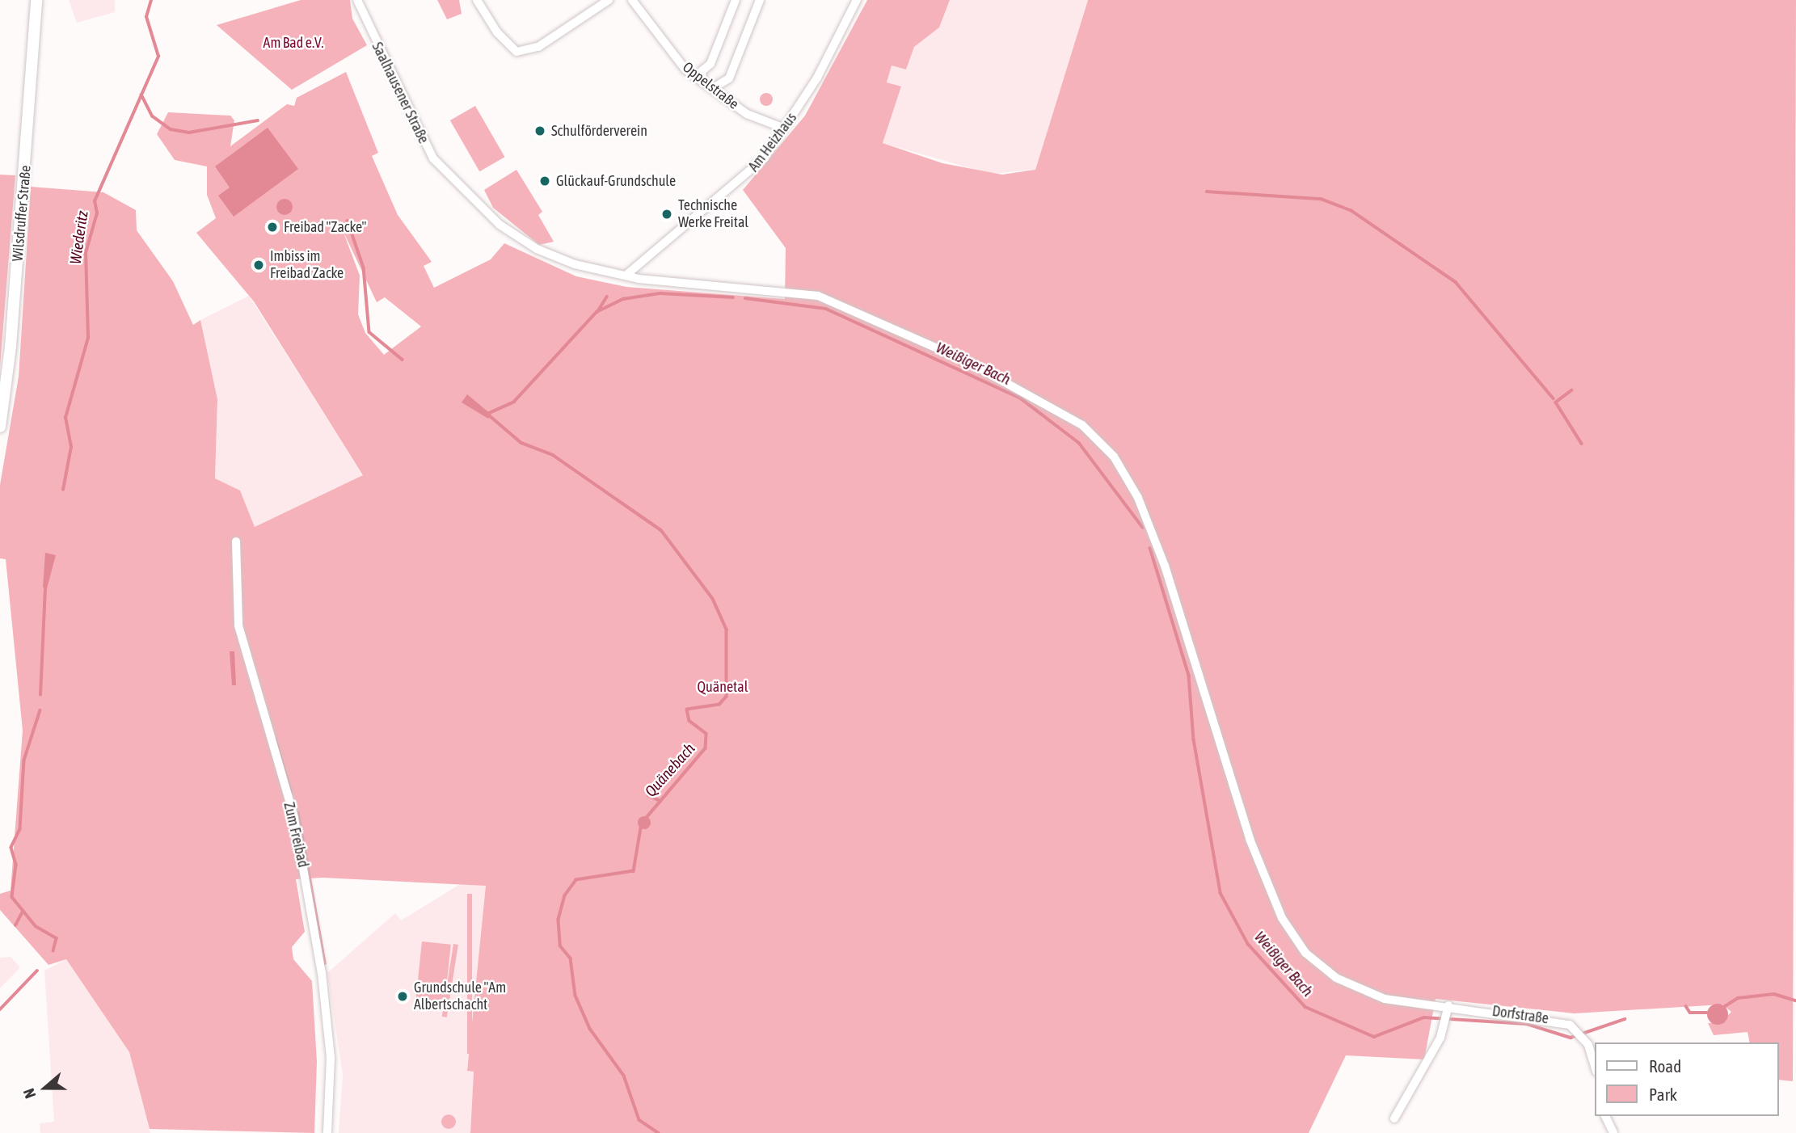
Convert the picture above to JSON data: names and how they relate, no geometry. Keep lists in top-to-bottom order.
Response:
{
  "streets": {
    "main road": ["Wilsdruffer Straße"],
    "street": [
      "Oppelstraße",
      "Saalhausener Straße",
      "Am Heizhaus",
      "Zum Freibad",
      "Dorfstraße"
    ]
  },
  "crossings": [
    ["Oppelstraße", "Am Heizhaus"],
    ["Saalhausener Straße", "Am Heizhaus"],
    ["Saalhausener Straße", "Dorfstraße"]
  ],
  "water": ["Wiederitz", "Weißiger Bach", "Quänebach"],
  "parks": ["Am Bad e.V.", "Quänetal"],
  "places": [
    "Schulförderverein",
    "Glückauf-Grundschule",
    "Technische Werke Freital",
    "Freibad \"Zacke\"",
    "Imbiss im Freibad Zacke",
    "Grundschule \"Am Albertschacht"
  ],
  "legend": ["Road", "Park"],
  "north": "left"
}
